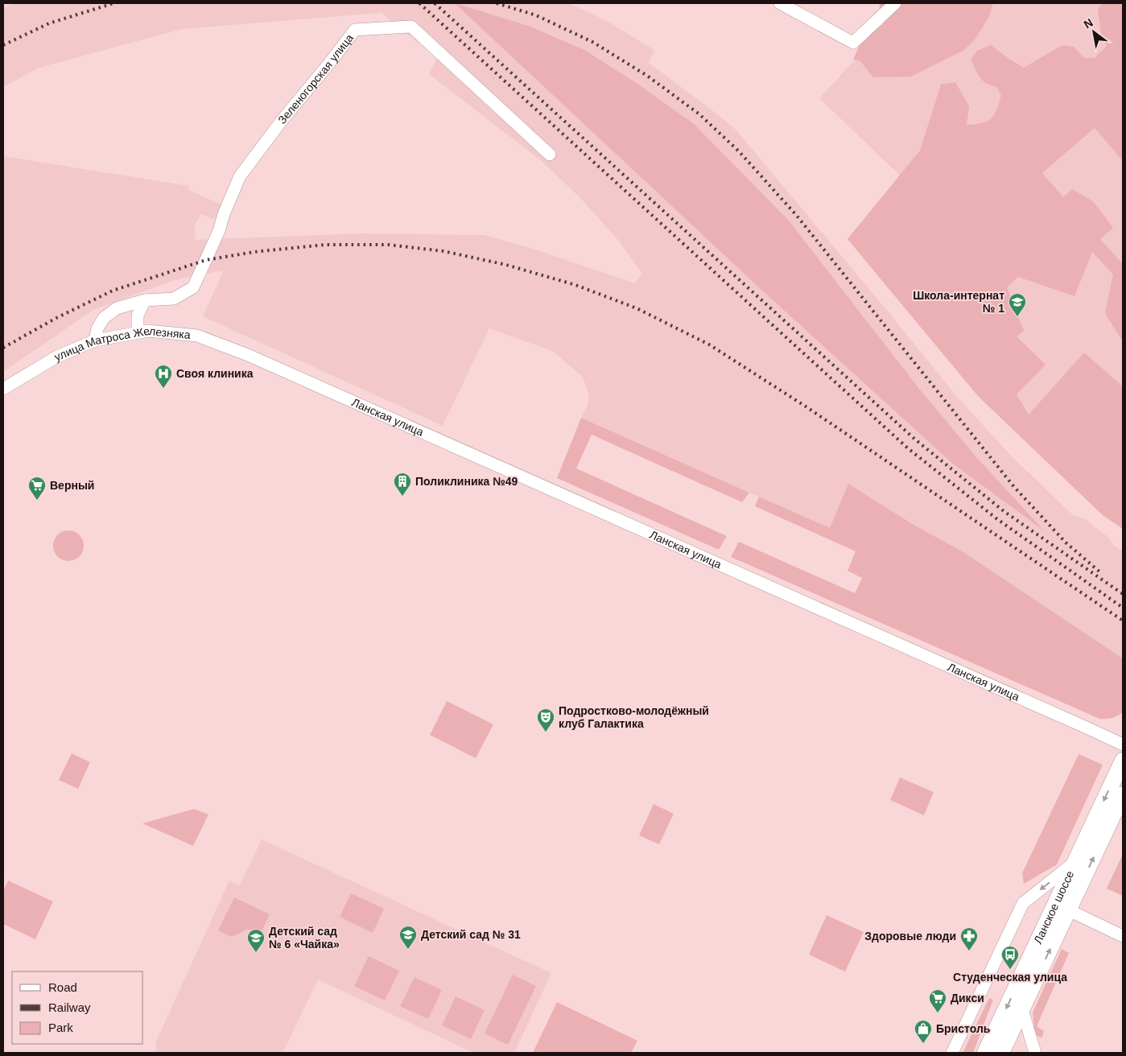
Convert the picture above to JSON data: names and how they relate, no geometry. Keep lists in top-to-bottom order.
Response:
{
  "streets": {
    "main road": ["Ланское шоссе"],
    "street": ["Зеленогорская улица", "улица Матроса Железняка", "Ланская улица"]
  },
  "crossings": [
    ["Зеленогорская улица", "улица Матроса Железняка"],
    ["улица Матроса Железняка", "Ланская улица"]
  ],
  "places": {
    "school or university": ["Школа-интернат № 1", "Детский сад № 31", "Детский сад № 6 «Чайка»"],
    "hospital": ["Своя клиника"],
    "building": ["Поликлиника №49"],
    "supermarket": ["Верный", "Дикси"],
    "theatre": ["Подростково-молодёжный клуб Галактика"],
    "pharmacy": ["Здоровые люди"],
    "bus stop": ["Студенческая улица"],
    "shop": ["Бристоль"]
  },
  "legend": ["Road", "Railway", "Park"],
  "north": "top left"
}
